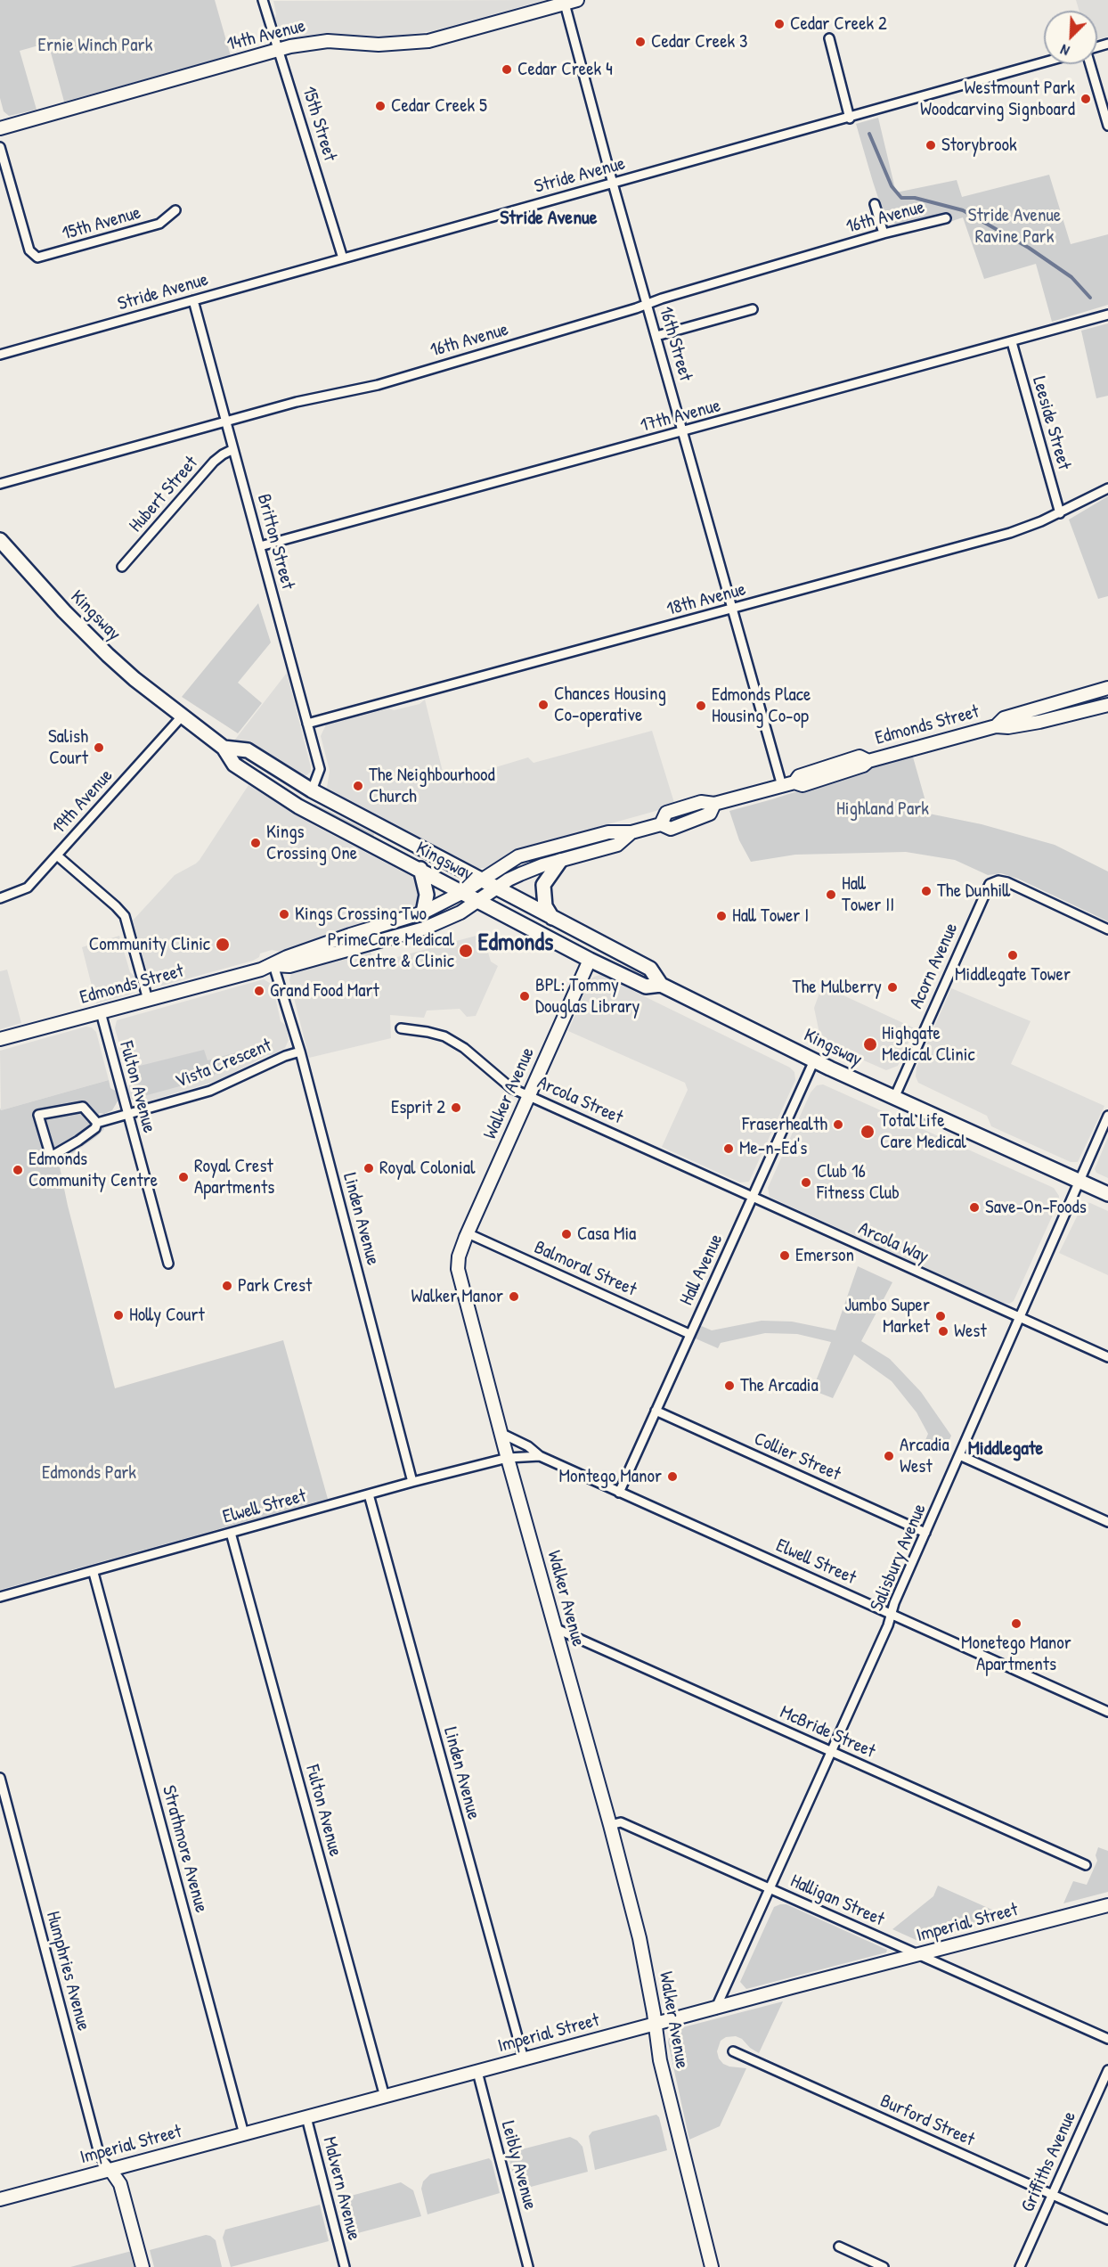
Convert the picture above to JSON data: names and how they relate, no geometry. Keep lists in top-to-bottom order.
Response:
{
  "streets": {
    "main road": ["Kingsway"],
    "street": [
      "14th Avenue",
      "15th Street",
      "Stride Avenue",
      "16th Avenue",
      "15th Avenue",
      "16th Street",
      "17th Avenue",
      "Leeside Street",
      "Hubert Street",
      "Britton Street",
      "18th Avenue",
      "Edmonds Street",
      "19th Avenue",
      "Acorn Avenue",
      "Vista Crescent",
      "Fulton Avenue",
      "Walker Avenue",
      "Arcola Street",
      "Linden Avenue",
      "Arcola Way",
      "Balmoral Street",
      "Hall Avenue",
      "Collier Street",
      "Elwell Street",
      "Salisbury Avenue",
      "McBride Street",
      "Strathmore Avenue",
      "Halligan Street",
      "Imperial Street",
      "Humphries Avenue",
      "Burford Street",
      "Griffiths Avenue",
      "Leibly Avenue",
      "Malvern Avenue"
    ]
  },
  "crossings": [
    ["14th Avenue", "15th Street"],
    ["14th Avenue", "16th Street"],
    ["15th Street", "Stride Avenue"],
    ["Stride Avenue", "16th Street"],
    ["Stride Avenue", "Britton Street"],
    ["16th Avenue", "16th Street"],
    ["16th Avenue", "Britton Street"],
    ["16th Street", "17th Avenue"],
    ["16th Street", "18th Avenue"],
    ["16th Street", "Edmonds Street"],
    ["17th Avenue", "Leeside Street"],
    ["17th Avenue", "Britton Street"],
    ["Leeside Street", "18th Avenue"],
    ["Hubert Street", "Britton Street"],
    ["Britton Street", "18th Avenue"],
    ["Britton Street", "Kingsway"],
    ["Kingsway", "Edmonds Street"],
    ["Kingsway", "19th Avenue"],
    ["Kingsway", "Acorn Avenue"],
    ["Kingsway", "Walker Avenue"],
    ["Kingsway", "Hall Avenue"],
    ["Kingsway", "Salisbury Avenue"],
    ["Edmonds Street", "Fulton Avenue"],
    ["Edmonds Street", "Linden Avenue"],
    ["Vista Crescent", "Fulton Avenue"],
    ["Vista Crescent", "Linden Avenue"],
    ["Fulton Avenue", "Elwell Street"],
    ["Fulton Avenue", "Imperial Street"],
    ["Walker Avenue", "Arcola Street"],
    ["Walker Avenue", "Balmoral Street"],
    ["Walker Avenue", "Elwell Street"],
    ["Walker Avenue", "McBride Street"],
    ["Walker Avenue", "Halligan Street"],
    ["Walker Avenue", "Imperial Street"],
    ["Arcola Street", "Arcola Way"],
    ["Arcola Street", "Hall Avenue"],
    ["Linden Avenue", "Elwell Street"],
    ["Linden Avenue", "Imperial Street"],
    ["Arcola Way", "Hall Avenue"],
    ["Arcola Way", "Salisbury Avenue"],
    ["Balmoral Street", "Hall Avenue"],
    ["Hall Avenue", "Collier Street"],
    ["Hall Avenue", "Elwell Street"],
    ["Collier Street", "Salisbury Avenue"],
    ["Elwell Street", "Salisbury Avenue"],
    ["Elwell Street", "Strathmore Avenue"],
    ["Salisbury Avenue", "McBride Street"],
    ["Salisbury Avenue", "Halligan Street"],
    ["Salisbury Avenue", "Imperial Street"],
    ["Strathmore Avenue", "Imperial Street"],
    ["Halligan Street", "Imperial Street"],
    ["Imperial Street", "Humphries Avenue"],
    ["Imperial Street", "Leibly Avenue"],
    ["Imperial Street", "Malvern Avenue"],
    ["Burford Street", "Griffiths Avenue"]
  ],
  "districts": ["Stride Avenue", "Edmonds", "Middlegate"],
  "parks": [
    "Ernie Winch Park",
    "Stride Avenue Ravine Park",
    "Highland Park",
    "Edmonds Park"
  ],
  "places": [
    "Cedar Creek 2",
    "Cedar Creek 3",
    "Cedar Creek 4",
    "Westmount Park Woodcarving Signboard",
    "Cedar Creek 5",
    "Storybrook",
    "Chances Housing Co-operative",
    "Edmonds Place Housing Co-op",
    "Salish Court",
    "The Neighbourhood Church",
    "Kings Crossing One",
    "The Dunhill",
    "Hall Tower II",
    "Kings Crossing Two",
    "Hall Tower I",
    "Community Clinic",
    "PrimeCare Medical Centre & Clinic",
    "Middlegate Tower",
    "The Mulberry",
    "Grand Food Mart",
    "BPL: Tommy Douglas Library",
    "Highgate Medical Clinic",
    "Esprit 2",
    "Fraserhealth",
    "Total Life Care Medical",
    "Me-n-Ed's",
    "Royal Colonial",
    "Edmonds Community Centre",
    "Royal Crest Apartments",
    "Club 16 Fitness Club",
    "Save-On-Foods",
    "Casa Mia",
    "Emerson",
    "Park Crest",
    "Walker Manor",
    "Holly Court",
    "Jumbo Super Market",
    "West",
    "The Arcadia",
    "Arcadia West",
    "Montego Manor",
    "Monetego Manor Apartments"
  ],
  "north": "bottom left"
}
